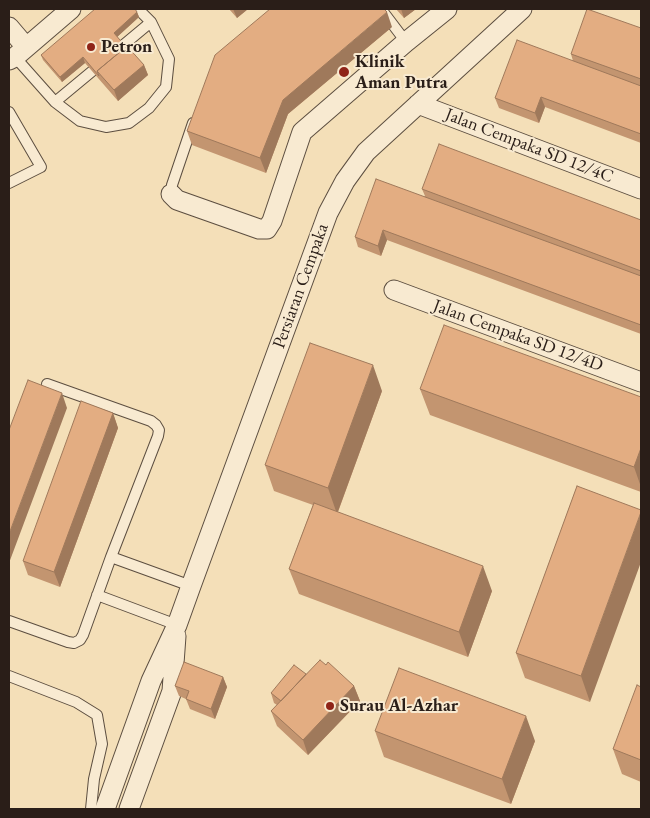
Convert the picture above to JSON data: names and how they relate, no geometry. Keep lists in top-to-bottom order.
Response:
{
  "streets": {
    "street": ["Jalan Cempaka SD 12/4C", "Persiaran Cempaka", "Jalan Cempaka SD 12/4D"]
  },
  "crossings": [
    ["Jalan Cempaka SD 12/4C", "Persiaran Cempaka"]
  ],
  "places": ["Petron", "Klinik Aman Putra", "Surau Al-Azhar"]
}
